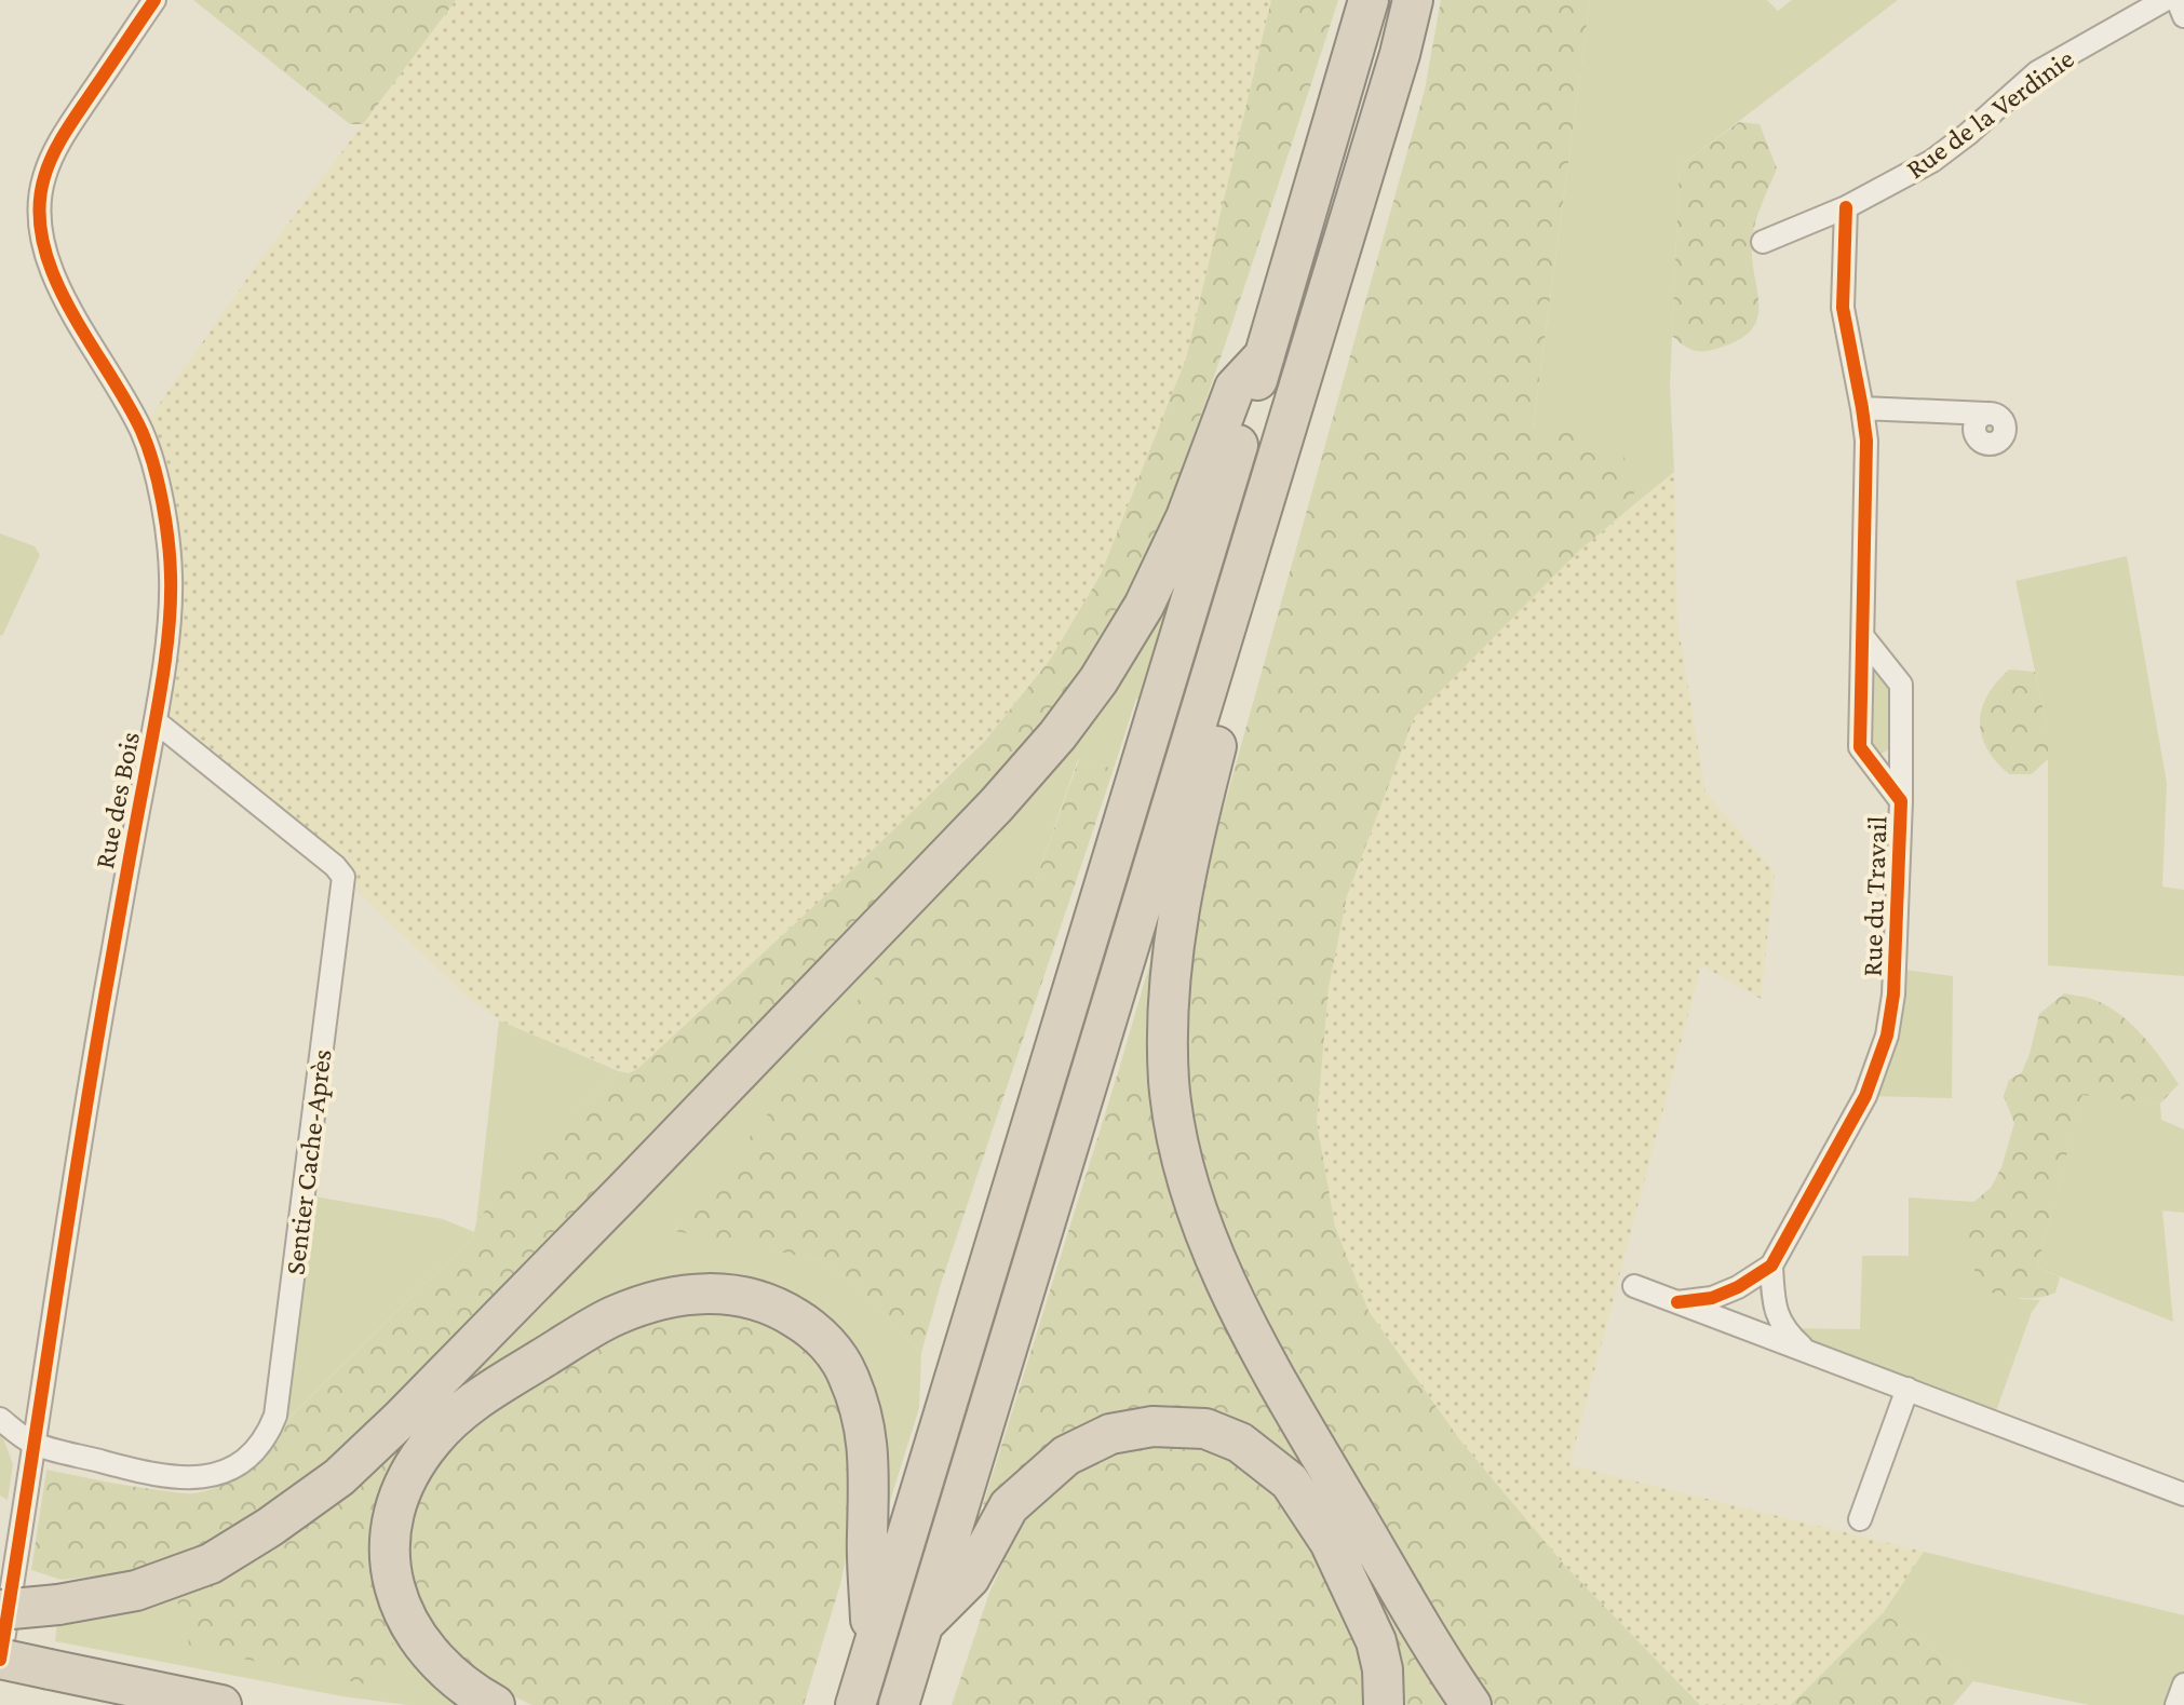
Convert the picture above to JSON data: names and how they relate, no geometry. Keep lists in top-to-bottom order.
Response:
{
  "streets": {
    "street": [
      "Rue de la Verdinie",
      "Rue des Bois",
      "Rue du Travail",
      "Sentier Cache-Après"
    ]
  },
  "crossings": [
    ["Rue de la Verdinie", "Rue du Travail"],
    ["Rue des Bois", "Sentier Cache-Après"]
  ]
}
